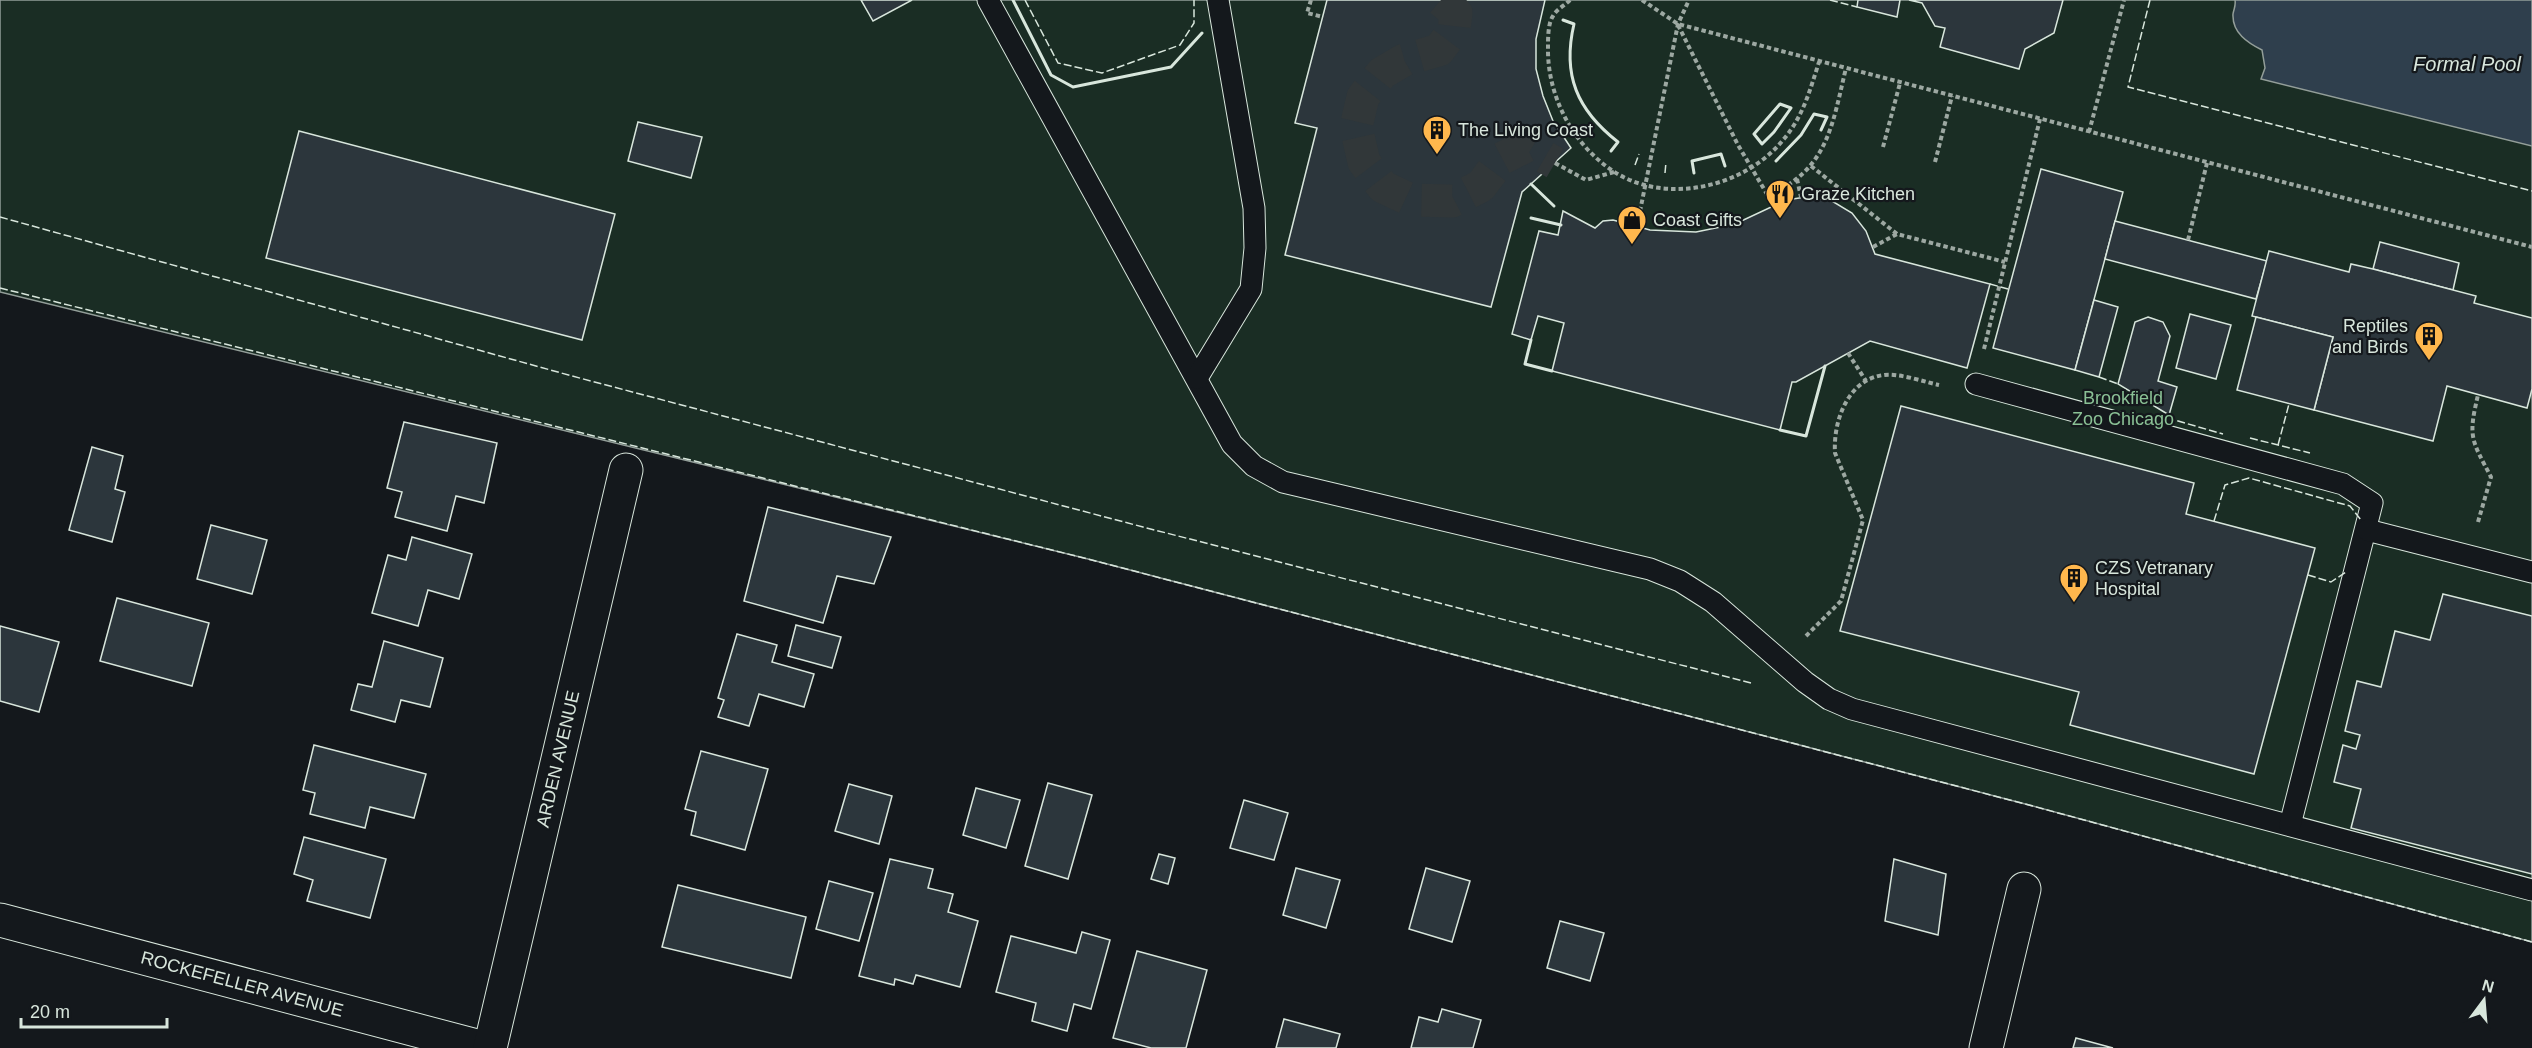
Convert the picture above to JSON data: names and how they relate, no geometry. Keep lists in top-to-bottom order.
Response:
{
  "streets": {
    "street": ["ARDEN AVENUE", "ROCKEFELLER AVENUE"]
  },
  "water": ["Formal Pool"],
  "parks": ["Brookfield Zoo Chicago"],
  "places": {
    "building": ["The Living Coast", "Reptiles and Birds", "CZS Vetranary Hospital"],
    "restaurant": ["Graze Kitchen"],
    "shop": ["Coast Gifts"]
  },
  "scale_bar": "20 m",
  "north": "top"
}
